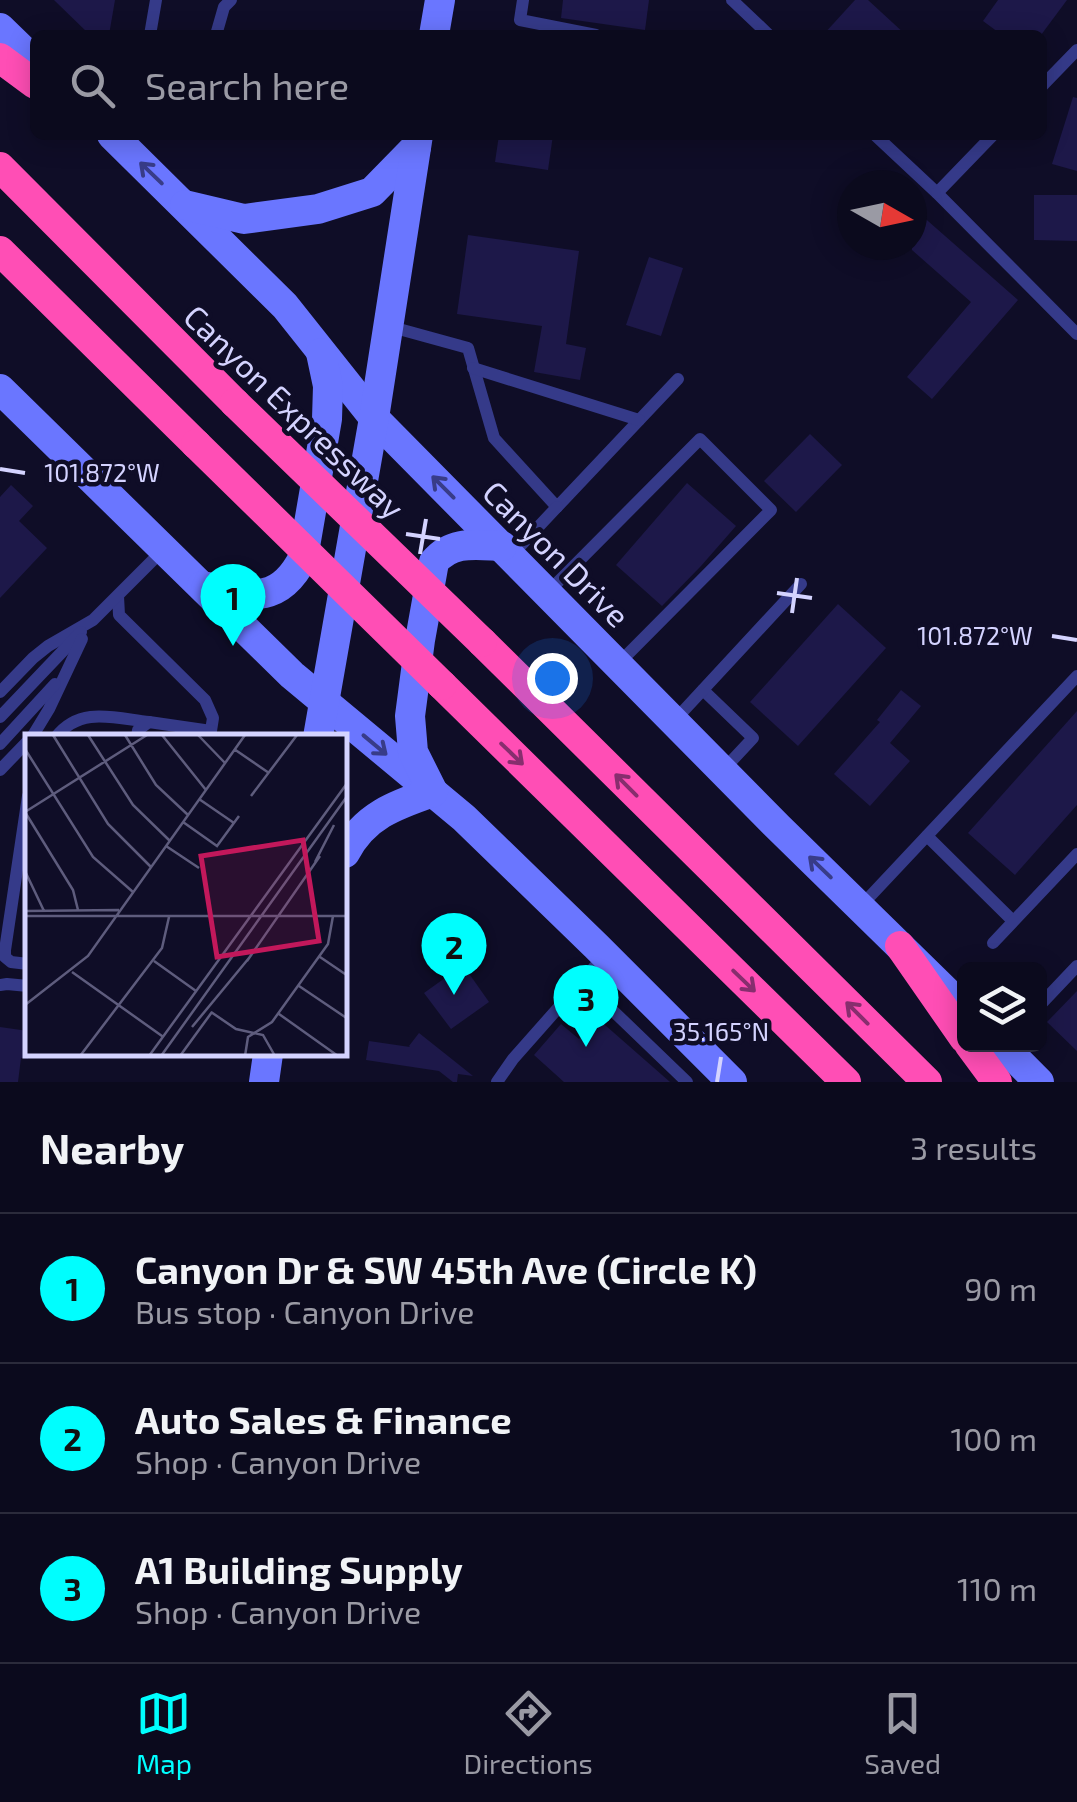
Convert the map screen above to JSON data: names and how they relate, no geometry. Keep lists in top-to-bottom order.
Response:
{
  "streets": {
    "highway": ["Canyon Expressway"],
    "main road": ["Canyon Drive"]
  },
  "north": "right",
  "page": {
    "search": "Search here",
    "pins": ["1", "2", "3"],
    "heading": ["Nearby", "3 results"],
    "list": [
      {
        "mark": "1",
        "name": "Canyon Dr & SW 45th Ave (Circle K)",
        "note": "Bus stop · Canyon Drive",
        "value": "90 m"
      },
      {
        "mark": "2",
        "name": "Auto Sales & Finance",
        "note": "Shop · Canyon Drive",
        "value": "100 m"
      },
      {
        "mark": "3",
        "name": "A1 Building Supply",
        "note": "Shop · Canyon Drive",
        "value": "110 m"
      }
    ],
    "nav": ["Map", "Directions", "Saved"]
  },
  "coordinates": ["101.872°W", "35.165°N"]
}
